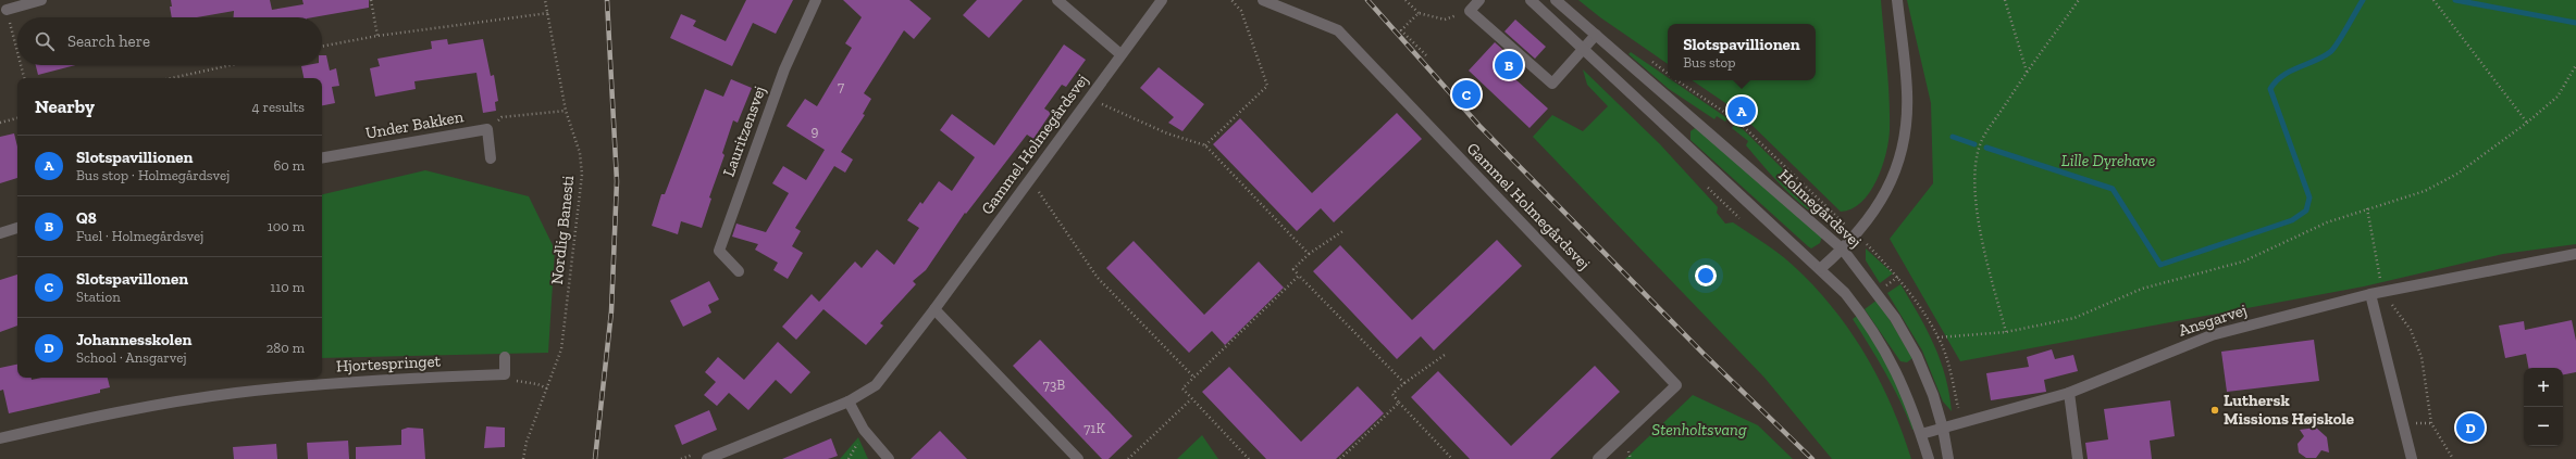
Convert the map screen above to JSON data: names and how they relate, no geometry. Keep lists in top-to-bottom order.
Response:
{
  "streets": {
    "street": [
      "Under Bakken",
      "Lauritzensvej",
      "Gammel Holmegårdsvej",
      "Holmegårdsvej",
      "Ansgarvej",
      "Hjortespringet"
    ],
    "path": ["Nordlig Banesti"]
  },
  "crossings": [
    ["Holmegårdsvej", "Ansgarvej"]
  ],
  "parks": ["Lille Dyrehave", "Stenholtsvang"],
  "places": ["Luthersk Missions Højskole"],
  "house_numbers": [
    "7",
    "9",
    "73B",
    "71K"
  ],
  "page": {
    "search": "Search here",
    "popup": ["Slotspavillionen", "Bus stop"],
    "pins": [
      "B",
      "C",
      "A",
      "D"
    ],
    "heading": ["Nearby", "4 results"],
    "list": [
      {
        "mark": "A",
        "name": "Slotspavillionen",
        "note": "Bus stop · Holmegårdsvej",
        "value": "60 m"
      },
      {
        "mark": "B",
        "name": "Q8",
        "note": "Fuel · Holmegårdsvej",
        "value": "100 m"
      },
      {
        "mark": "C",
        "name": "Slotspavillonen",
        "note": "Station",
        "value": "110 m"
      },
      {
        "mark": "D",
        "name": "Johannesskolen",
        "note": "School · Ansgarvej",
        "value": "280 m"
      }
    ],
    "map_buttons": ["+", "−"]
  }
}
